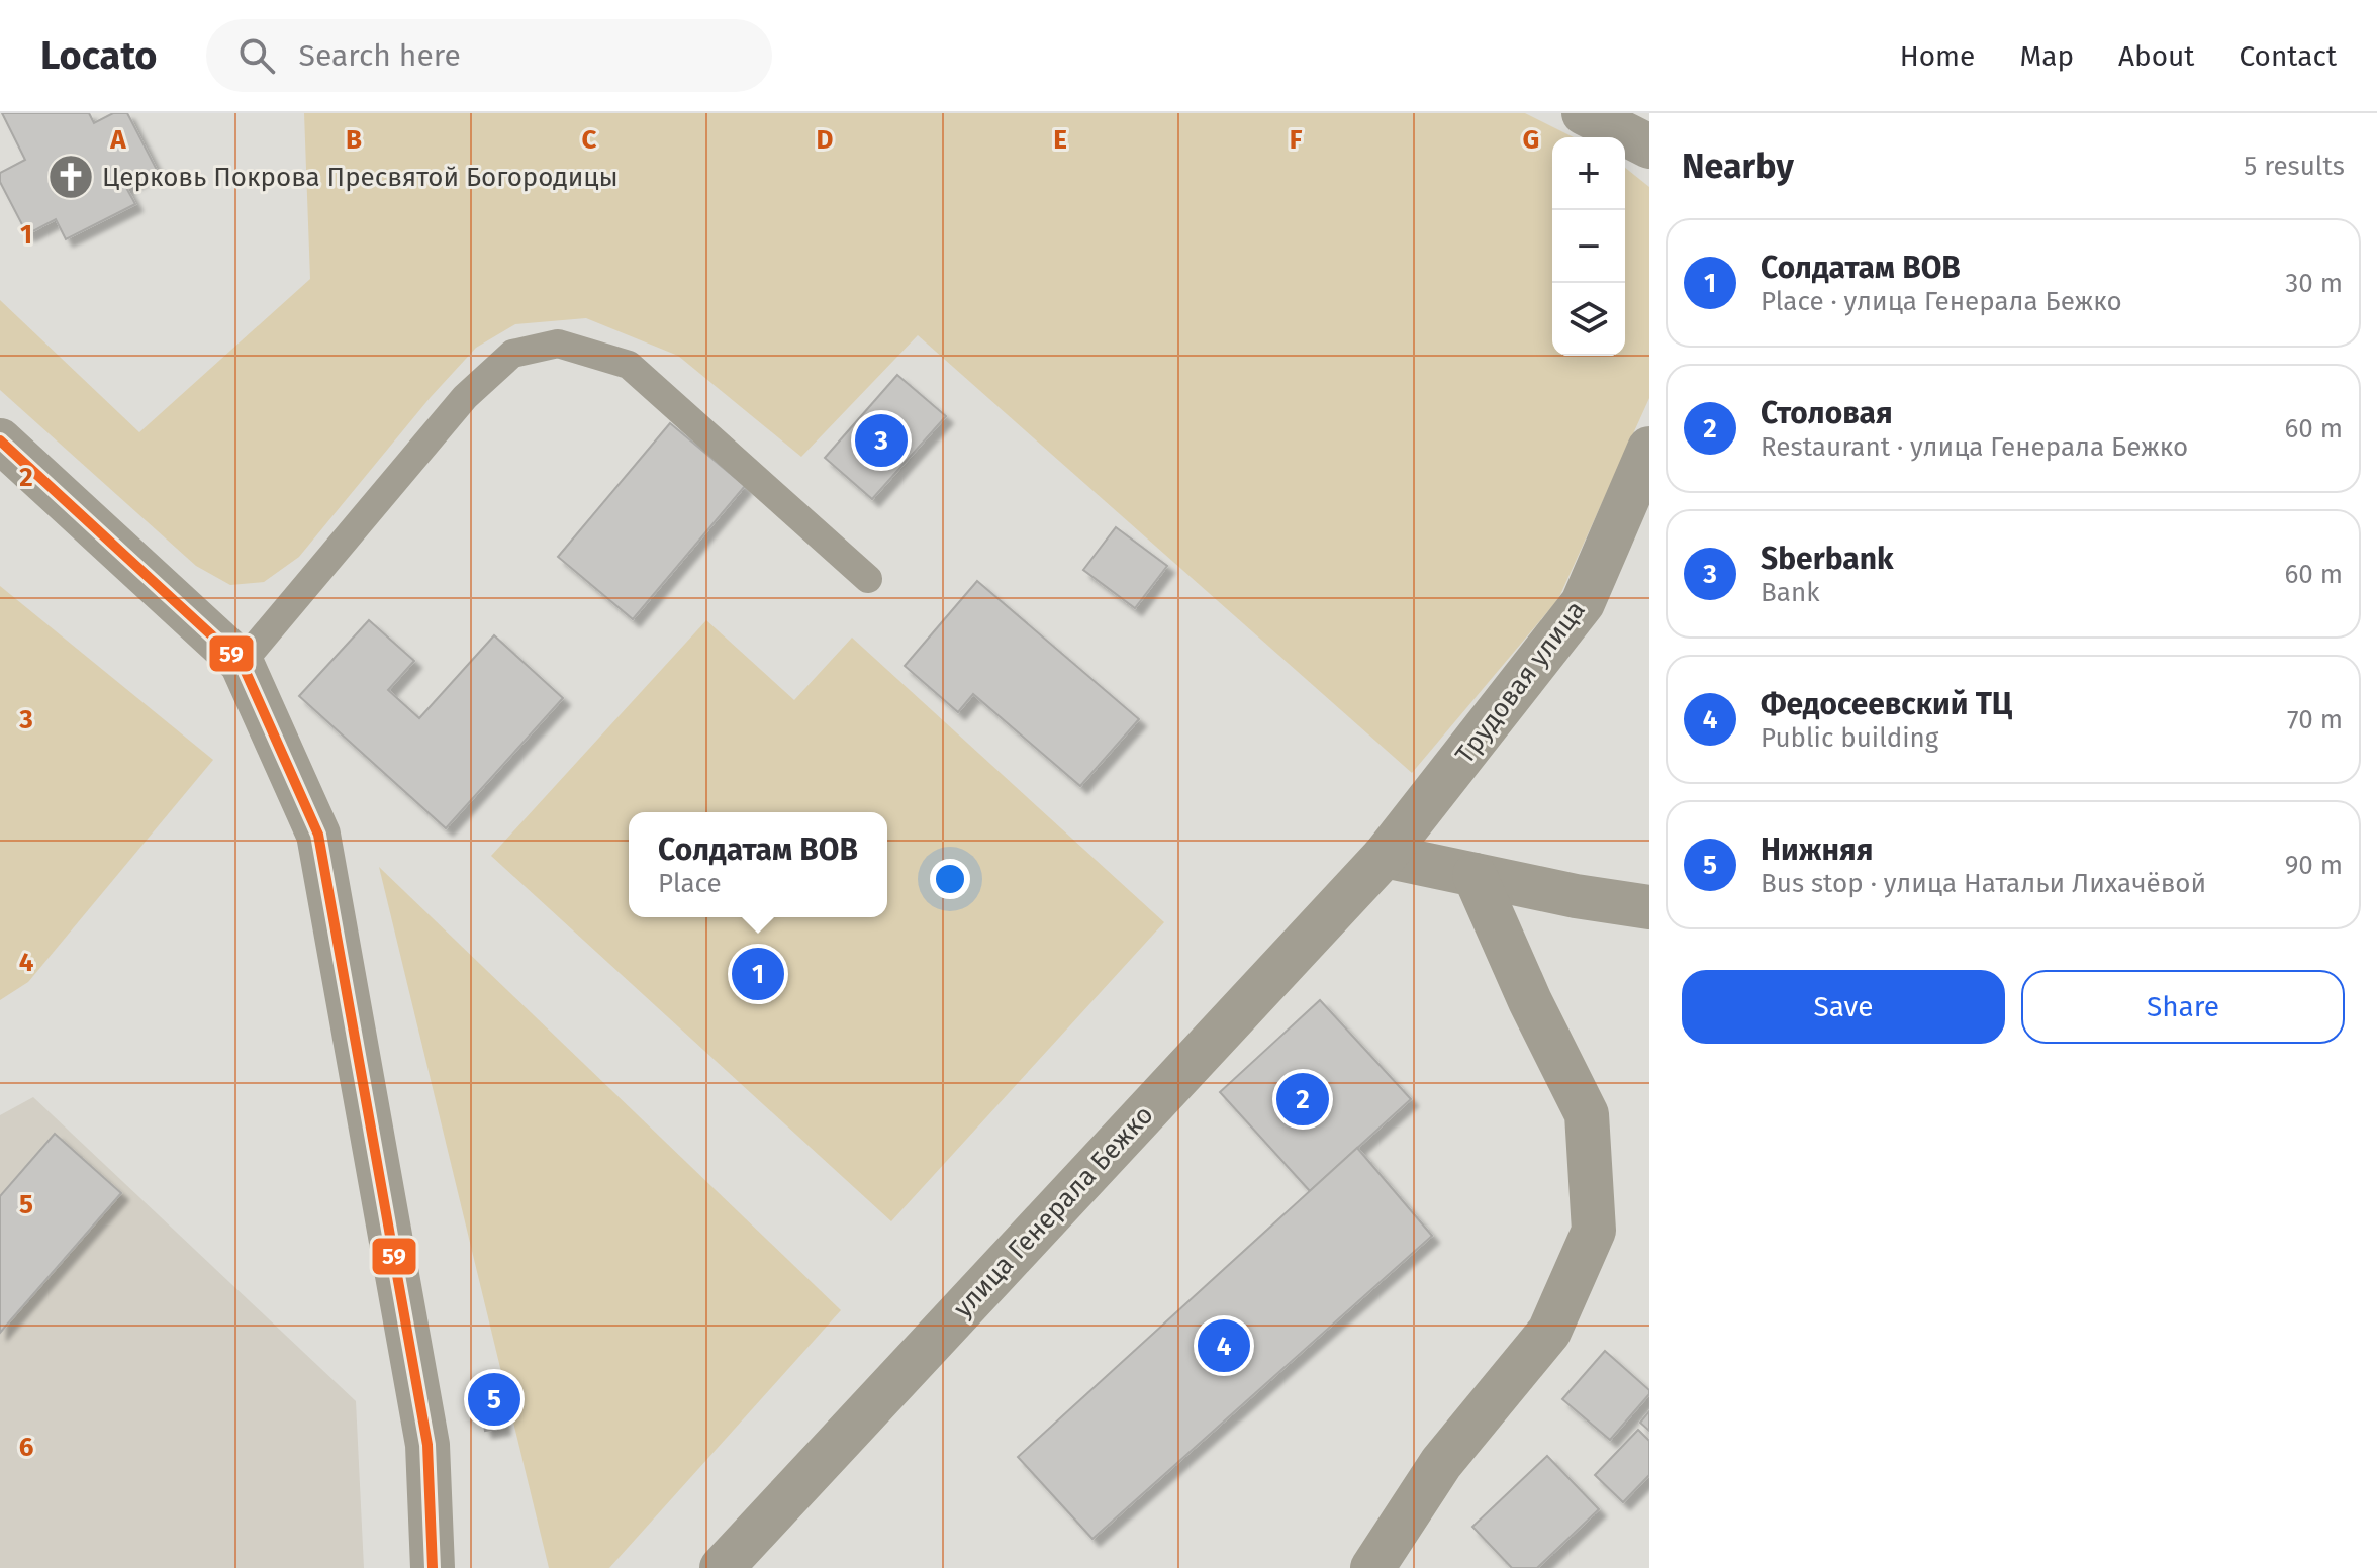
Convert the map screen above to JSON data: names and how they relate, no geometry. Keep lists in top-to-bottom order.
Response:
{
  "streets": {
    "street": ["Трудовая улица", "улица Генерала Бежко"]
  },
  "crossings": [
    ["Трудовая улица", "улица Генерала Бежко"]
  ],
  "places": {
    "church": ["Церковь Покрова Пресвятой Богородицы"]
  },
  "lines": ["transit line 59"],
  "page": {
    "header": "Locato",
    "search": "Search here",
    "nav": [
      "Home",
      "Map",
      "About",
      "Contact"
    ],
    "heading": ["Nearby", "5 results"],
    "map_buttons": ["+", "−"],
    "list": [
      {
        "mark": "1",
        "name": "Солдатам ВОВ",
        "note": "Place · улица Генерала Бежко",
        "value": "30 m"
      },
      {
        "mark": "2",
        "name": "Столовая",
        "note": "Restaurant · улица Генерала Бежко",
        "value": "60 m"
      },
      {
        "mark": "3",
        "name": "Sberbank",
        "note": "Bank",
        "value": "60 m"
      },
      {
        "mark": "4",
        "name": "Федосеевский ТЦ",
        "note": "Public building",
        "value": "70 m"
      },
      {
        "mark": "5",
        "name": "Нижняя",
        "note": "Bus stop · улица Натальи Лихачёвой",
        "value": "90 m"
      }
    ],
    "pins": [
      "3",
      "1",
      "2",
      "4",
      "5"
    ],
    "popup": ["Солдатам ВОВ", "Place"],
    "buttons": ["Save", "Share"]
  },
  "grid": {
    "columns": [
      "A",
      "B",
      "C",
      "D",
      "E",
      "F",
      "G"
    ],
    "rows": [
      "1",
      "2",
      "3",
      "4",
      "5",
      "6"
    ]
  }
}
